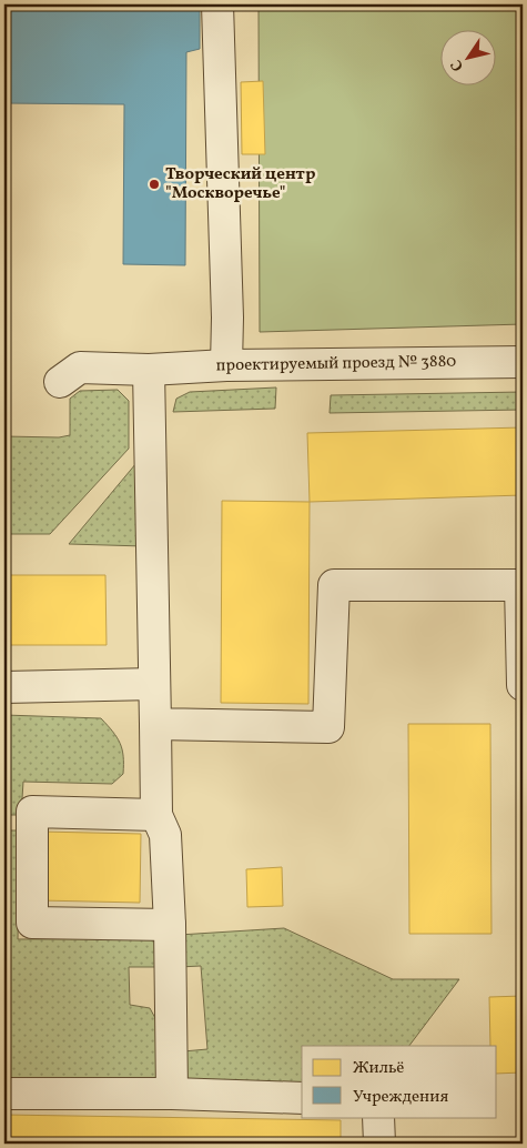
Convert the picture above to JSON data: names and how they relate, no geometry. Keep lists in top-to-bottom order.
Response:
{
  "streets": {
    "street": ["проектируемый проезд № 3880"]
  },
  "places": ["Творческий центр \"Москворечье\""],
  "legend": ["Жильё", "Учреждения"],
  "north": "bottom left"
}
